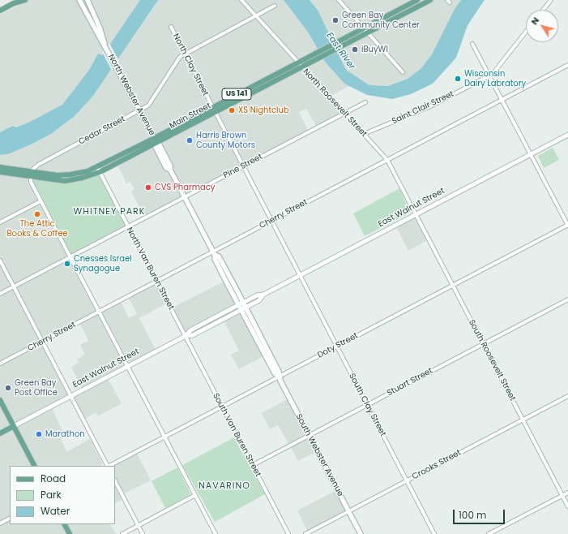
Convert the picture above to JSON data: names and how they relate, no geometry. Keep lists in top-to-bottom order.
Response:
{
  "streets": {
    "main road": [
      "US 141",
      "North Webster Avenue",
      "Main Street",
      "East Walnut Street",
      "South Webster Avenue"
    ],
    "street": [
      "North Clay Street",
      "North Roosevelt Street",
      "Saint Clair Street",
      "Cedar Street",
      "Pine Street",
      "Cherry Street",
      "North Van Buren Street",
      "Doty Street",
      "South Roosevelt Street",
      "Stuart Street",
      "South Clay Street",
      "South Van Buren Street",
      "Crooks Street"
    ]
  },
  "crossings": [
    ["North Clay Street", "Main Street"],
    ["North Clay Street", "Cedar Street"],
    ["North Clay Street", "Pine Street"],
    ["North Clay Street", "East Walnut Street"],
    ["North Clay Street", "Cherry Street"],
    ["North Clay Street", "South Clay Street"],
    ["North Webster Avenue", "Main Street"],
    ["North Webster Avenue", "Cedar Street"],
    ["North Webster Avenue", "Pine Street"],
    ["North Webster Avenue", "East Walnut Street"],
    ["North Webster Avenue", "Cherry Street"],
    ["North Webster Avenue", "South Webster Avenue"],
    ["North Roosevelt Street", "Saint Clair Street"],
    ["North Roosevelt Street", "Main Street"],
    ["North Roosevelt Street", "Cedar Street"],
    ["North Roosevelt Street", "Pine Street"],
    ["North Roosevelt Street", "East Walnut Street"],
    ["North Roosevelt Street", "Cherry Street"],
    ["North Roosevelt Street", "South Roosevelt Street"],
    ["Main Street", "Cedar Street"],
    ["Main Street", "North Van Buren Street"],
    ["Pine Street", "North Van Buren Street"],
    ["East Walnut Street", "North Van Buren Street"],
    ["East Walnut Street", "South Roosevelt Street"],
    ["East Walnut Street", "South Clay Street"],
    ["East Walnut Street", "South Van Buren Street"],
    ["East Walnut Street", "South Webster Avenue"],
    ["Cherry Street", "North Van Buren Street"],
    ["North Van Buren Street", "South Van Buren Street"],
    ["Doty Street", "South Roosevelt Street"],
    ["Doty Street", "South Clay Street"],
    ["Doty Street", "South Van Buren Street"],
    ["Doty Street", "South Webster Avenue"],
    ["South Roosevelt Street", "Stuart Street"],
    ["South Roosevelt Street", "Crooks Street"],
    ["Stuart Street", "South Clay Street"],
    ["Stuart Street", "South Van Buren Street"],
    ["Stuart Street", "South Webster Avenue"],
    ["South Clay Street", "Crooks Street"],
    ["South Webster Avenue", "Crooks Street"]
  ],
  "districts": ["WHITNEY PARK", "NAVARINO"],
  "water": ["East River"],
  "places": [
    "Green Bay Community Center",
    "iBuyWI",
    "Wisconsin Dairy Labratory",
    "XS Nightclub",
    "Harris Brown County Motors",
    "CVS Pharmacy",
    "The Attic Books & Coffee",
    "Cnesses Israel Synagogue",
    "Green Bay Post Office",
    "Marathon"
  ],
  "legend": ["Road", "Park", "Water"],
  "scale_bar": "100 m",
  "north": "top left"
}
